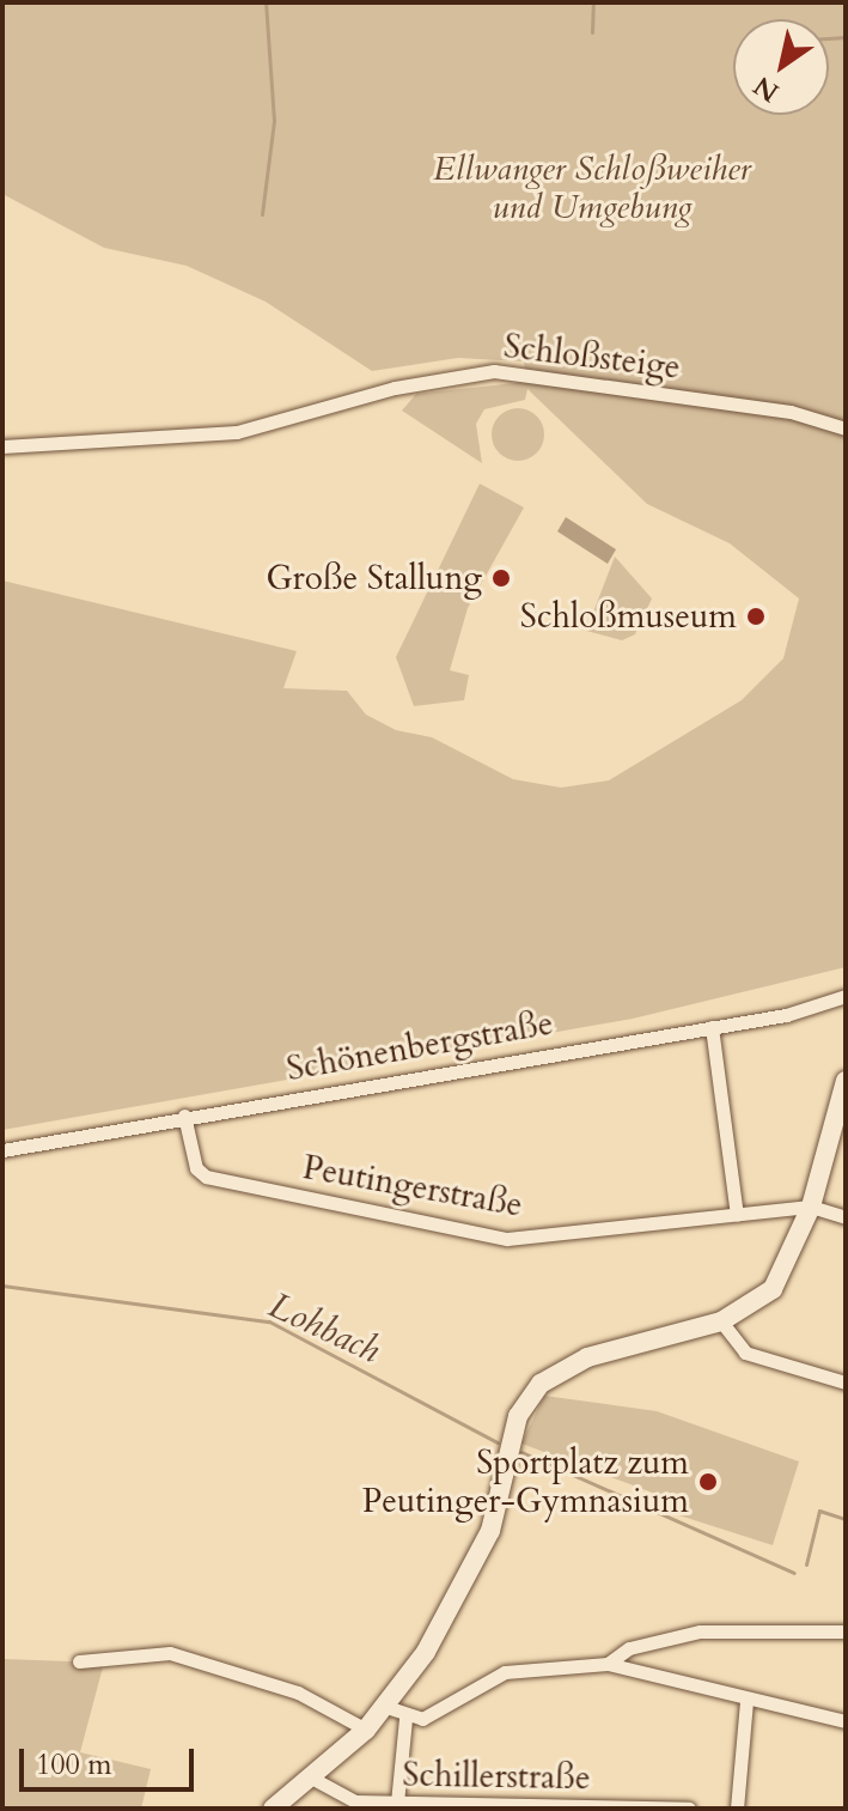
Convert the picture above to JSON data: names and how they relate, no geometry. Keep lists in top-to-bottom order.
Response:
{
  "streets": {
    "street": [
      "Schloßsteige",
      "Schönenbergstraße",
      "Peutingerstraße",
      "Schillerstraße"
    ]
  },
  "crossings": [
    ["Schönenbergstraße", "Peutingerstraße"]
  ],
  "water": ["Lohbach"],
  "parks": ["Ellwanger Schloßweiher und Umgebung"],
  "places": ["Große Stallung", "Schloßmuseum", "Sportplatz zum Peutinger-Gymnasium"],
  "scale_bar": "100 m",
  "north": "bottom left"
}
